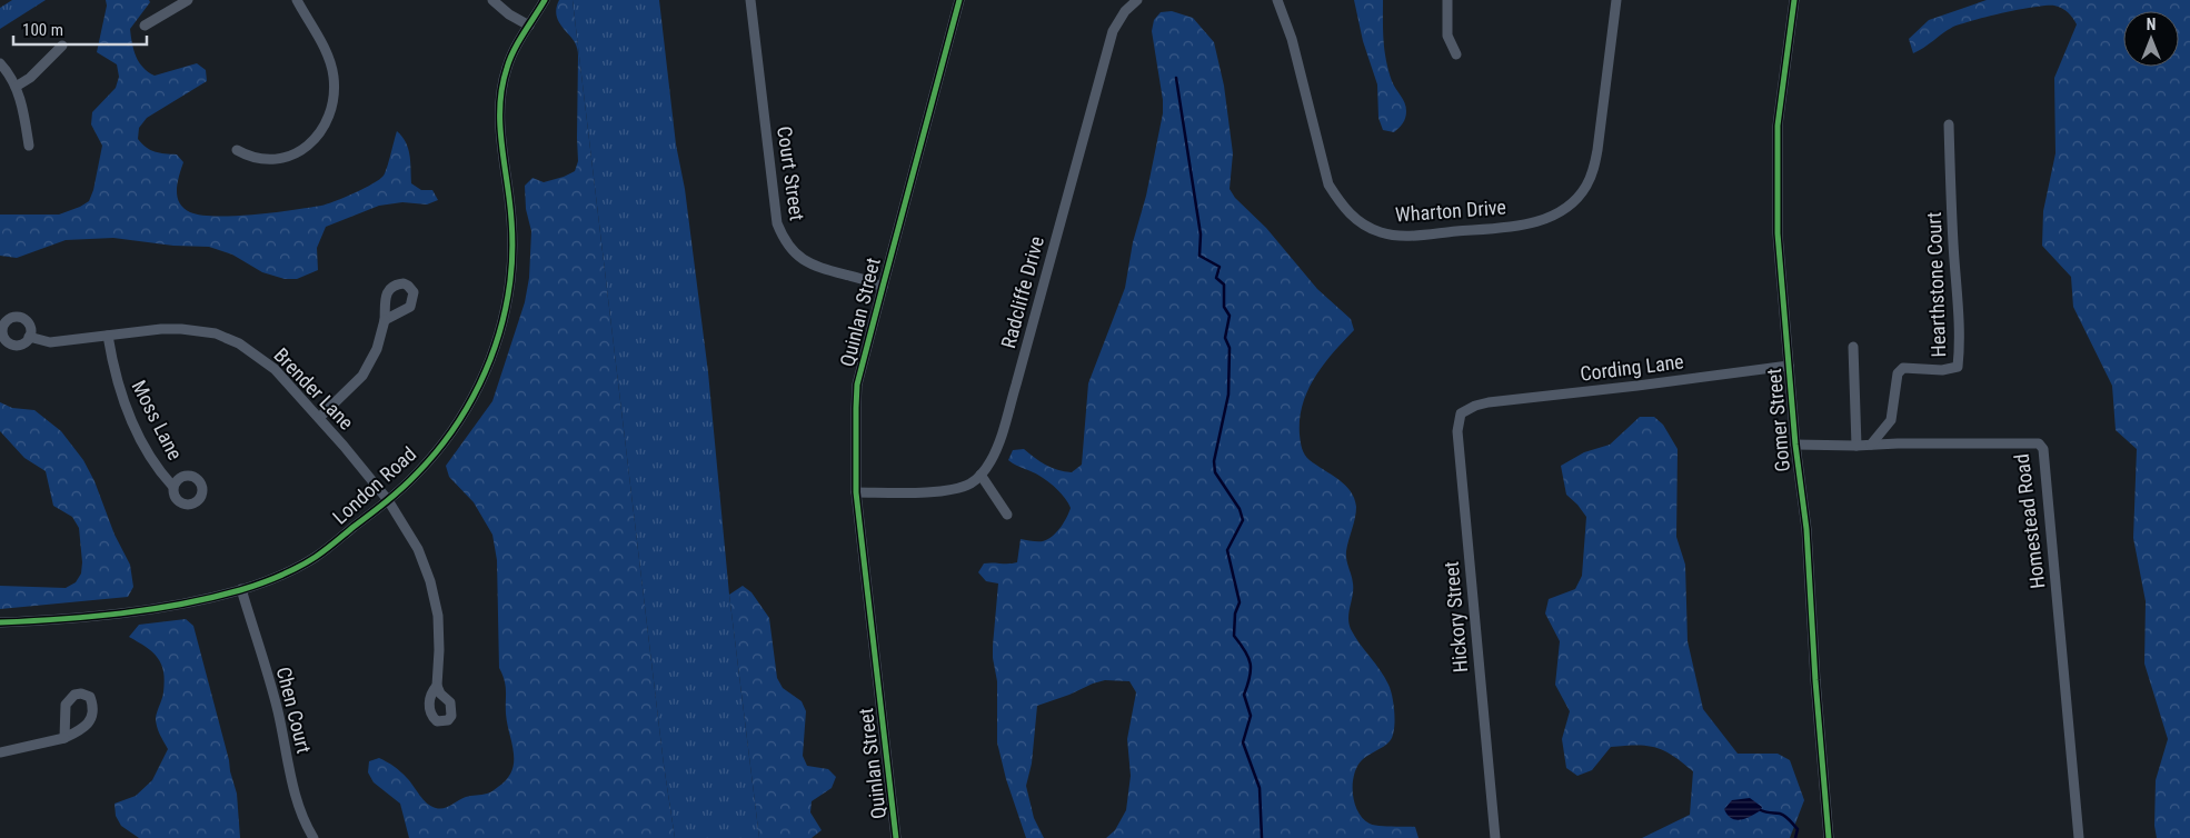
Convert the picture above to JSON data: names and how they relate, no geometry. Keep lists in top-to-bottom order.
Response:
{
  "streets": {
    "street": [
      "Court Street",
      "Wharton Drive",
      "Hearthstone Court",
      "Radcliffe Drive",
      "Quinlan Street",
      "Cording Lane",
      "Brender Lane",
      "Moss Lane",
      "Gomer Street",
      "London Road",
      "Homestead Road",
      "Hickory Street",
      "Chen Court"
    ]
  },
  "crossings": [
    ["Court Street", "Quinlan Street"],
    ["Hearthstone Court", "Homestead Road"],
    ["Radcliffe Drive", "Quinlan Street"],
    ["Cording Lane", "Gomer Street"],
    ["Cording Lane", "Hickory Street"],
    ["Brender Lane", "Moss Lane"],
    ["Brender Lane", "London Road"],
    ["Gomer Street", "Homestead Road"],
    ["London Road", "Chen Court"]
  ],
  "scale_bar": "100 m",
  "north": "top"
}
